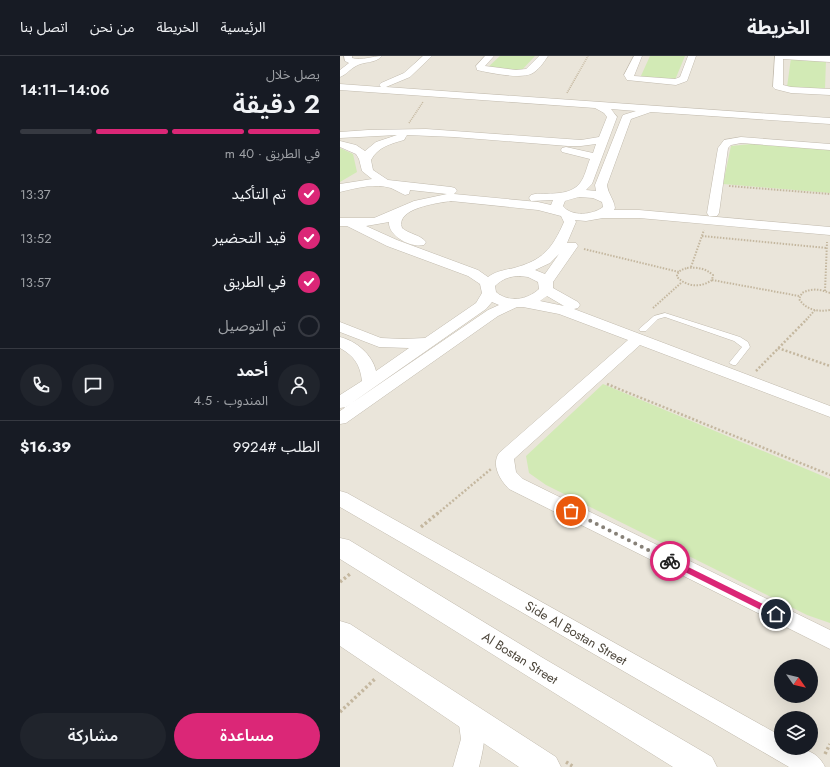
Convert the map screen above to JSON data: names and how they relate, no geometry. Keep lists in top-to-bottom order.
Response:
{
  "streets": {
    "street": ["Side Al Bostan Street", "Al Bostan Street"]
  },
  "north": "bottom right",
  "page": {
    "header": "الخريطة",
    "nav": [
      "الرئيسية",
      "الخريطة",
      "من نحن",
      "اتصل بنا"
    ],
    "heading": ["2 دقيقة", "يصل خلال", "14:06–14:11"],
    "panel": [
      "أحمد",
      "المندوب · 4.5",
      "الطلب #9924",
      "$16.39"
    ],
    "bar": "في الطريق · 40 m",
    "list": [
      ["تم التأكيد", "13:37"],
      ["قيد التحضير", "13:52"],
      ["في الطريق", "13:57"],
      "تم التوصيل"
    ],
    "buttons": ["مساعدة", "مشاركة"]
  }
}
